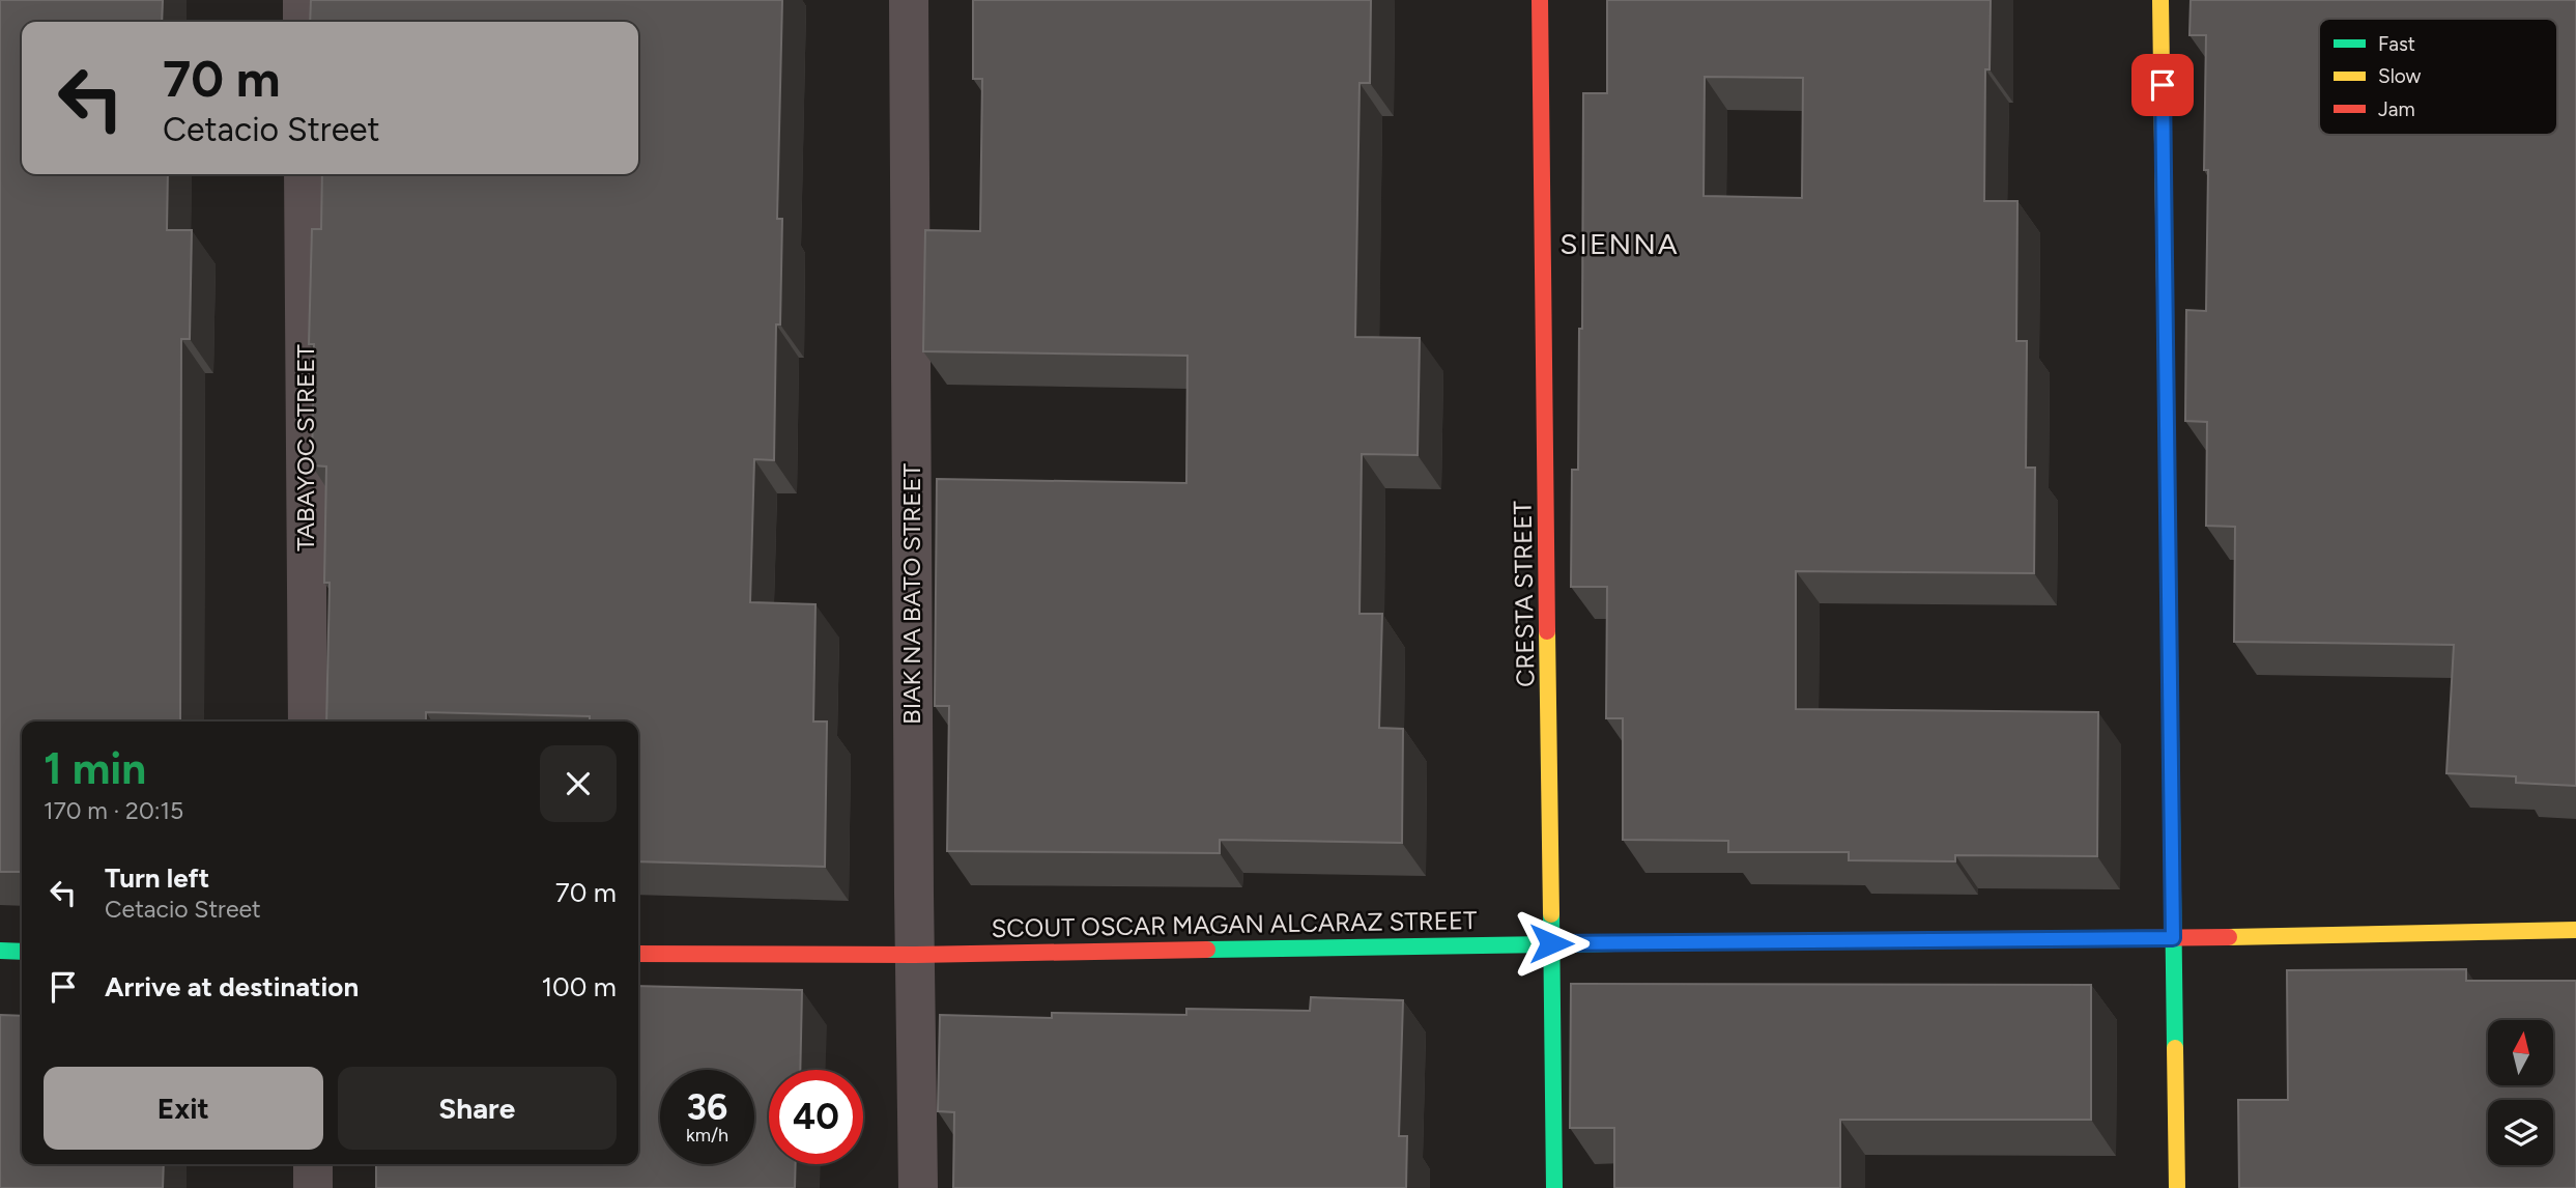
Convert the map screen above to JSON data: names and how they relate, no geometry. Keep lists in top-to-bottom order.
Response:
{
  "streets": {
    "street": [
      "TABAYOC STREET",
      "BIAK NA BATO STREET",
      "CRESTA STREET",
      "SCOUT OSCAR MAGAN ALCARAZ STREET"
    ]
  },
  "crossings": [
    ["BIAK NA BATO STREET", "SCOUT OSCAR MAGAN ALCARAZ STREET"],
    ["CRESTA STREET", "SCOUT OSCAR MAGAN ALCARAZ STREET"]
  ],
  "districts": ["SIENNA"],
  "legend": ["Fast", "Slow", "Jam"],
  "north": "top",
  "page": {
    "turn": ["70 m", "Cetacio Street"],
    "heading": ["1 min", "170 m · 20:15"],
    "list": [
      {
        "name": "Turn left",
        "note": "Cetacio Street",
        "value": "70 m"
      },
      {
        "name": "Arrive at destination",
        "value": "100 m"
      }
    ],
    "buttons": ["Exit", "Share"],
    "speed": "36 km/h",
    "limit": "40"
  }
}
